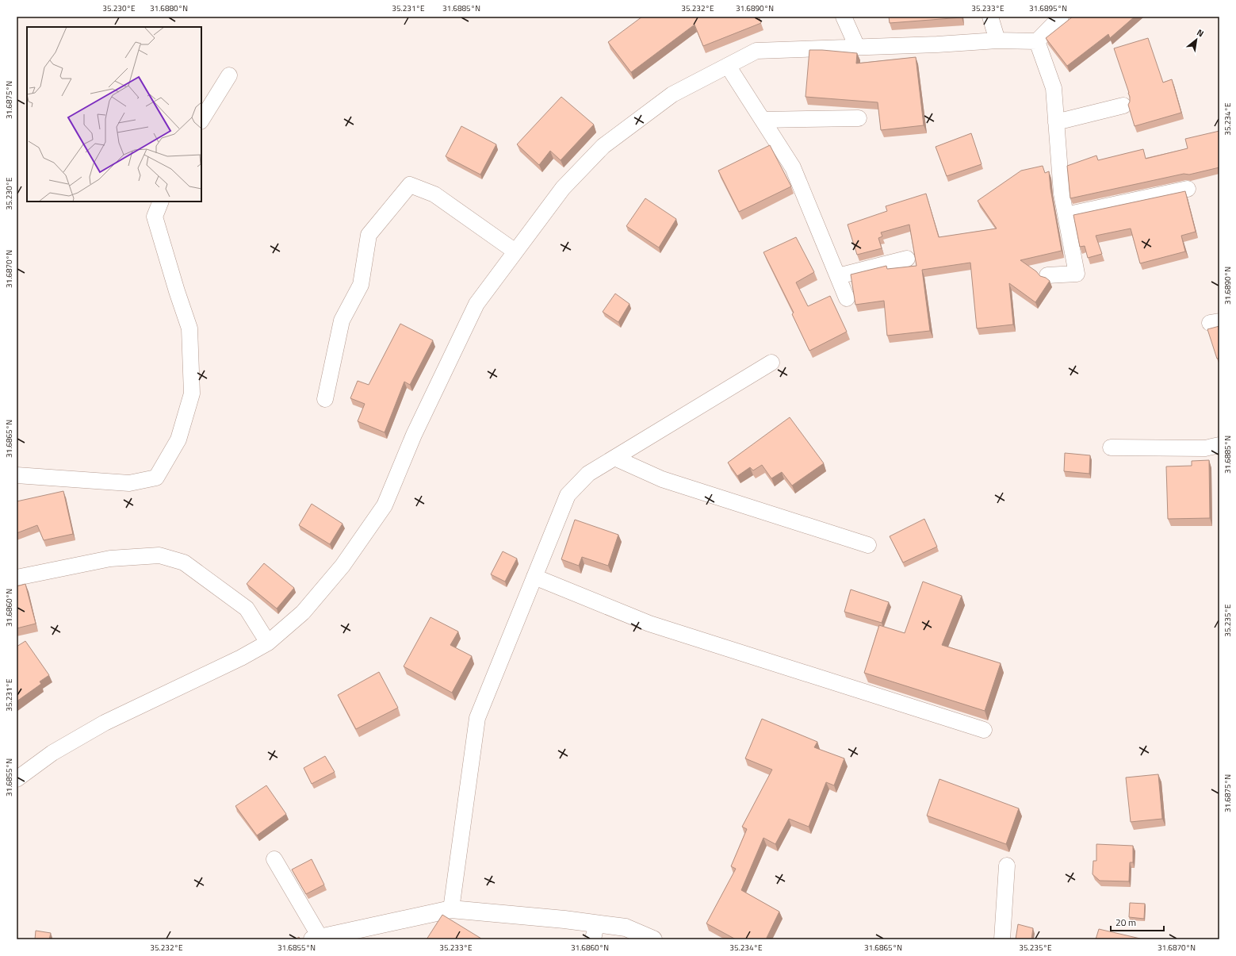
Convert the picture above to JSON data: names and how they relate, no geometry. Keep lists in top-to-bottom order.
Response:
{
  "scale_bar": "20 m",
  "north": "top right",
  "coordinates": [
    "35.230°E",
    "31.6880°N",
    "35.231°E",
    "31.6885°N",
    "35.232°E",
    "31.6890°N",
    "35.233°E",
    "31.6895°N",
    "31.6875°N",
    "35.234°E",
    "31.6870°N",
    "31.6865°N",
    "31.6860°N",
    "35.235°E",
    "31.6855°N"
  ]
}
